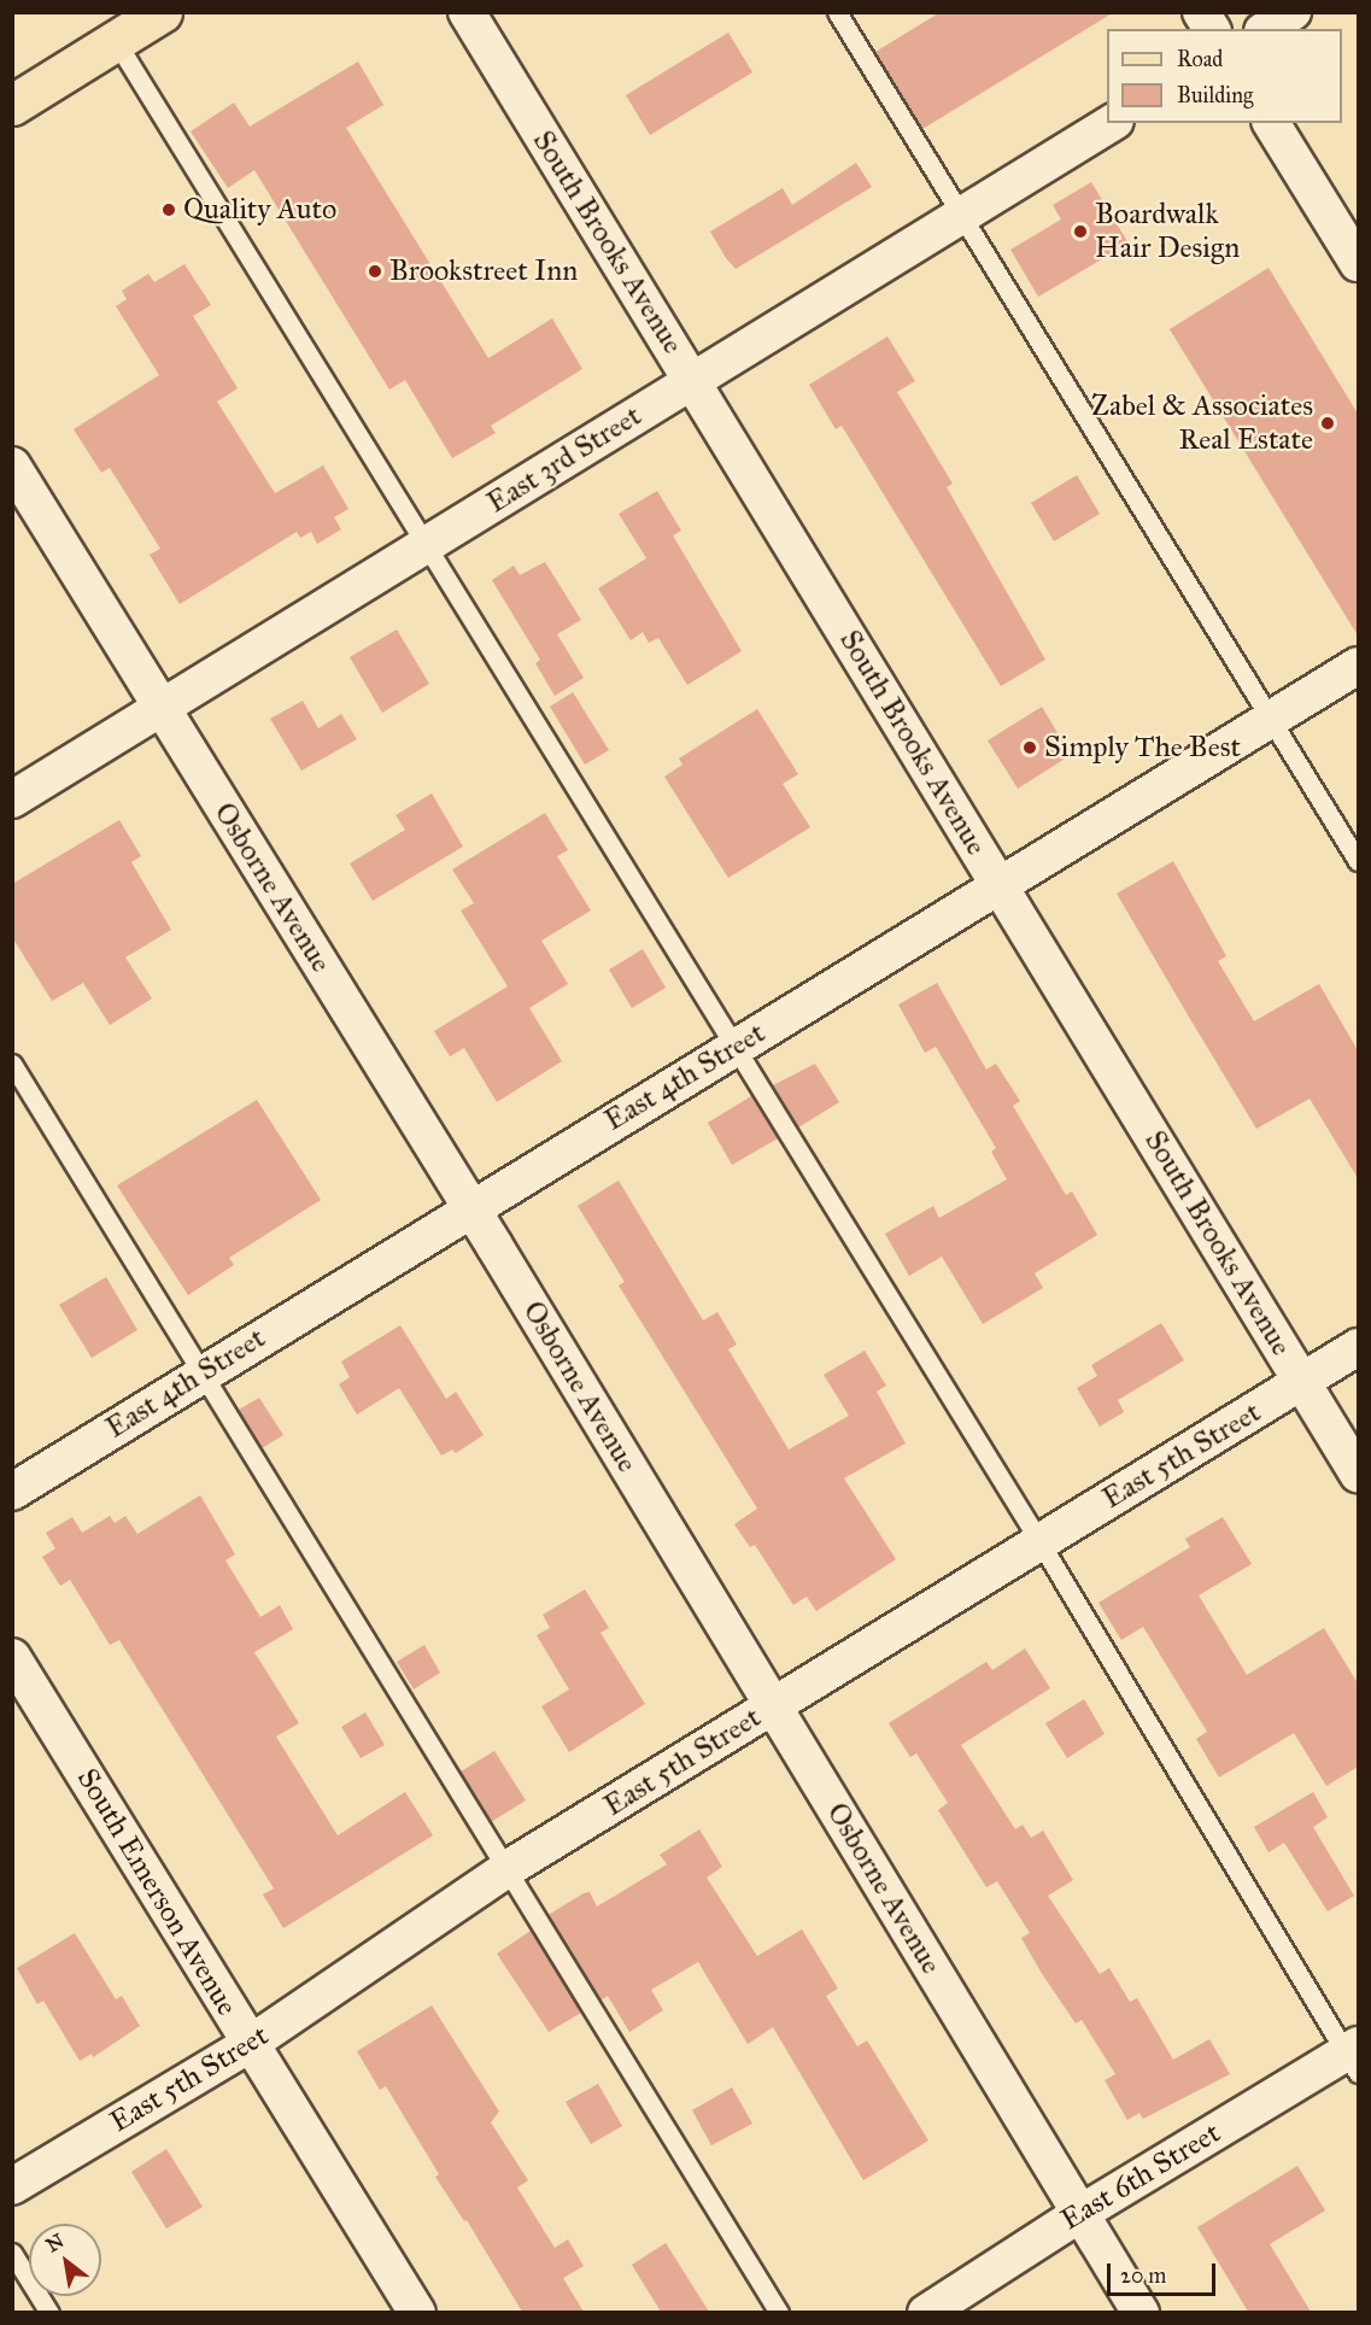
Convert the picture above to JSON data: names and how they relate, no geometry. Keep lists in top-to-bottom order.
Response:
{
  "streets": {
    "street": [
      "South Brooks Avenue",
      "East 3rd Street",
      "Osborne Avenue",
      "East 4th Street",
      "East 5th Street",
      "South Emerson Avenue",
      "East 6th Street"
    ]
  },
  "crossings": [
    ["South Brooks Avenue", "East 3rd Street"],
    ["South Brooks Avenue", "East 4th Street"],
    ["South Brooks Avenue", "East 5th Street"],
    ["East 3rd Street", "Osborne Avenue"],
    ["Osborne Avenue", "East 4th Street"],
    ["Osborne Avenue", "East 5th Street"],
    ["Osborne Avenue", "East 6th Street"],
    ["East 5th Street", "South Emerson Avenue"]
  ],
  "places": [
    "Quality Auto",
    "Boardwalk Hair Design",
    "Brookstreet Inn",
    "Zabel & Associates Real Estate",
    "Simply The Best"
  ],
  "legend": ["Road", "Building"],
  "scale_bar": "20 m",
  "north": "top left"
}
